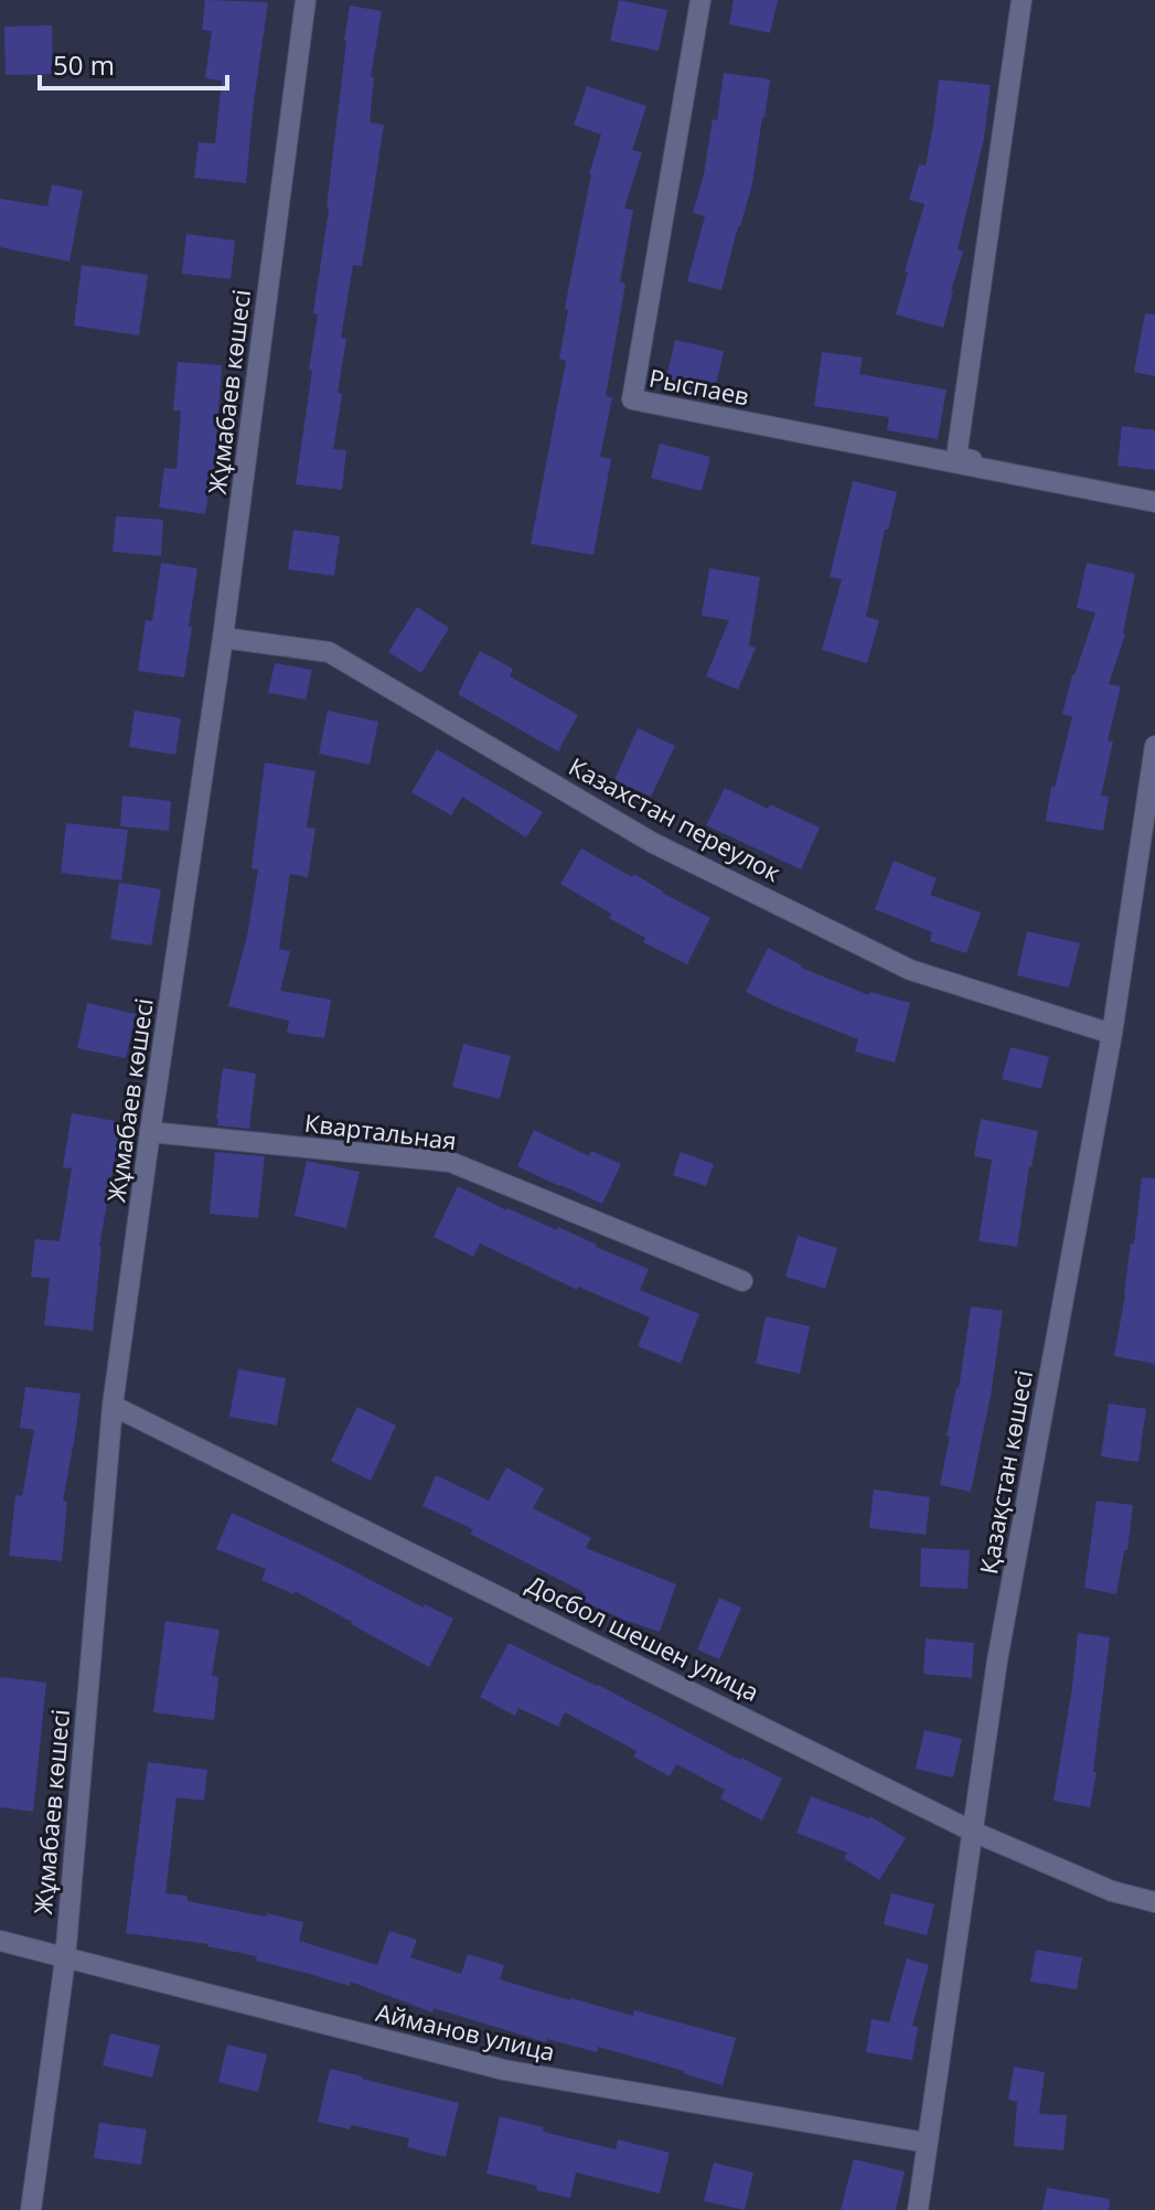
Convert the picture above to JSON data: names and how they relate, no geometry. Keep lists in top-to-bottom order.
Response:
{
  "streets": {
    "street": [
      "Рыспаев",
      "Жұмабаев көшесі",
      "Казахстан переулок",
      "Квартальная",
      "Қазақстан көшесі",
      "Досбол шешен улица",
      "Айманов улица"
    ]
  },
  "crossings": [
    ["Жұмабаев көшесі", "Казахстан переулок"],
    ["Жұмабаев көшесі", "Квартальная"],
    ["Жұмабаев көшесі", "Досбол шешен улица"],
    ["Жұмабаев көшесі", "Айманов улица"],
    ["Казахстан переулок", "Қазақстан көшесі"],
    ["Қазақстан көшесі", "Досбол шешен улица"],
    ["Қазақстан көшесі", "Айманов улица"]
  ],
  "scale_bar": "50 m"
}
